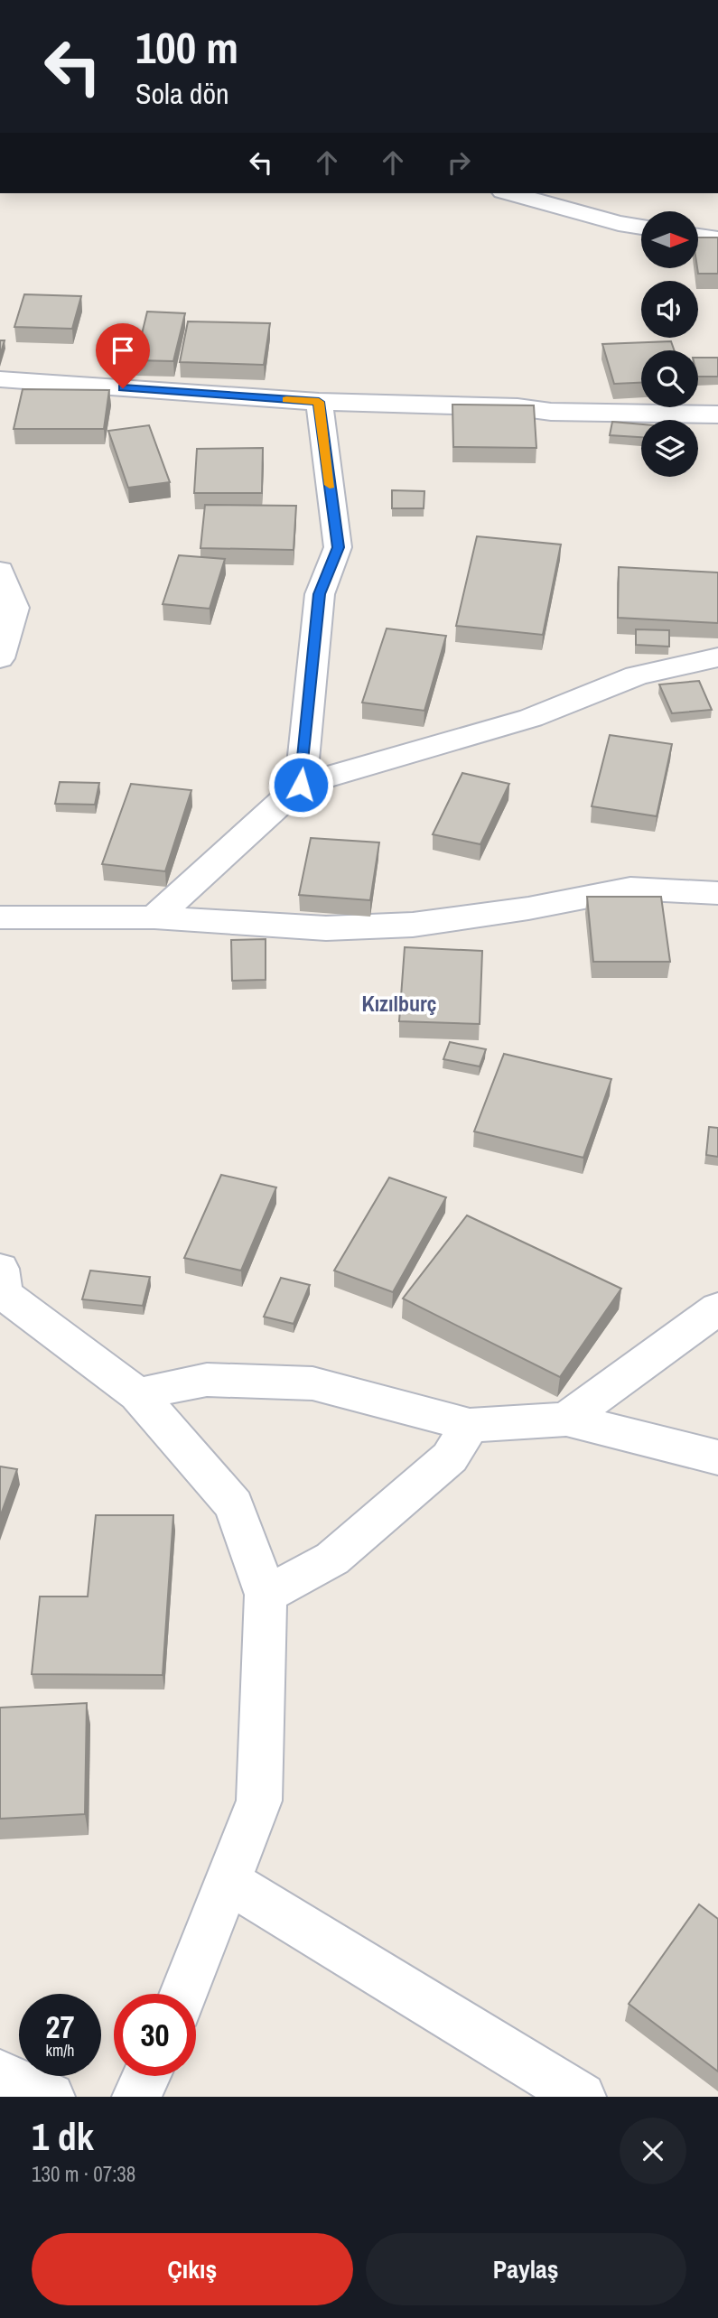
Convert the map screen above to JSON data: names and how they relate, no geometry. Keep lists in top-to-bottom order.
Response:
{
  "districts": ["Kızılburç"],
  "north": "right",
  "page": {
    "turn": ["100 m", "Sola dön"],
    "speed": "27 km/h",
    "limit": "30",
    "heading": ["1 dk", "130 m · 07:38"],
    "buttons": ["Çıkış", "Paylaş"]
  }
}
